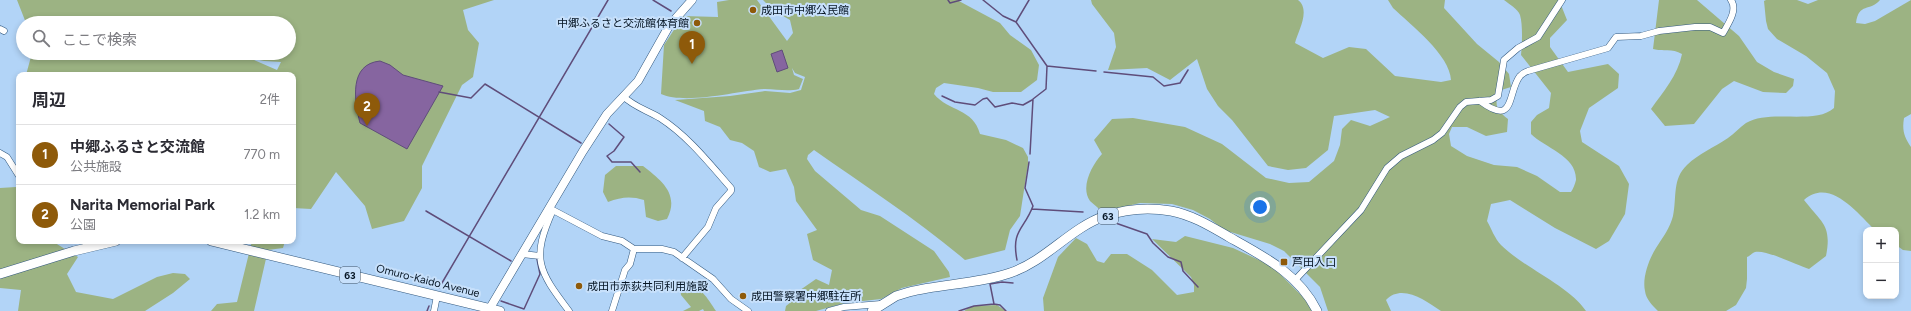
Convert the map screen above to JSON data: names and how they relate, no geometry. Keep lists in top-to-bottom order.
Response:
{
  "streets": {
    "main road": ["63", "Omuro-Kaido Avenue"]
  },
  "places": {
    "other": [
      "成田市中郷公民館",
      "中郷ふるさと交流館体育館",
      "成田市赤荻共同利用施設",
      "成田警察署中郷駐在所"
    ],
    "transit": ["芦田入口"]
  },
  "page": {
    "search": "ここで検索",
    "pins": ["1", "2"],
    "heading": ["周辺", "2件"],
    "list": [
      {
        "mark": "1",
        "name": "中郷ふるさと交流館",
        "note": "公共施設",
        "value": "770 m"
      },
      {
        "mark": "2",
        "name": "Narita Memorial Park",
        "note": "公園",
        "value": "1.2 km"
      }
    ],
    "map_buttons": ["+", "−"]
  }
}
